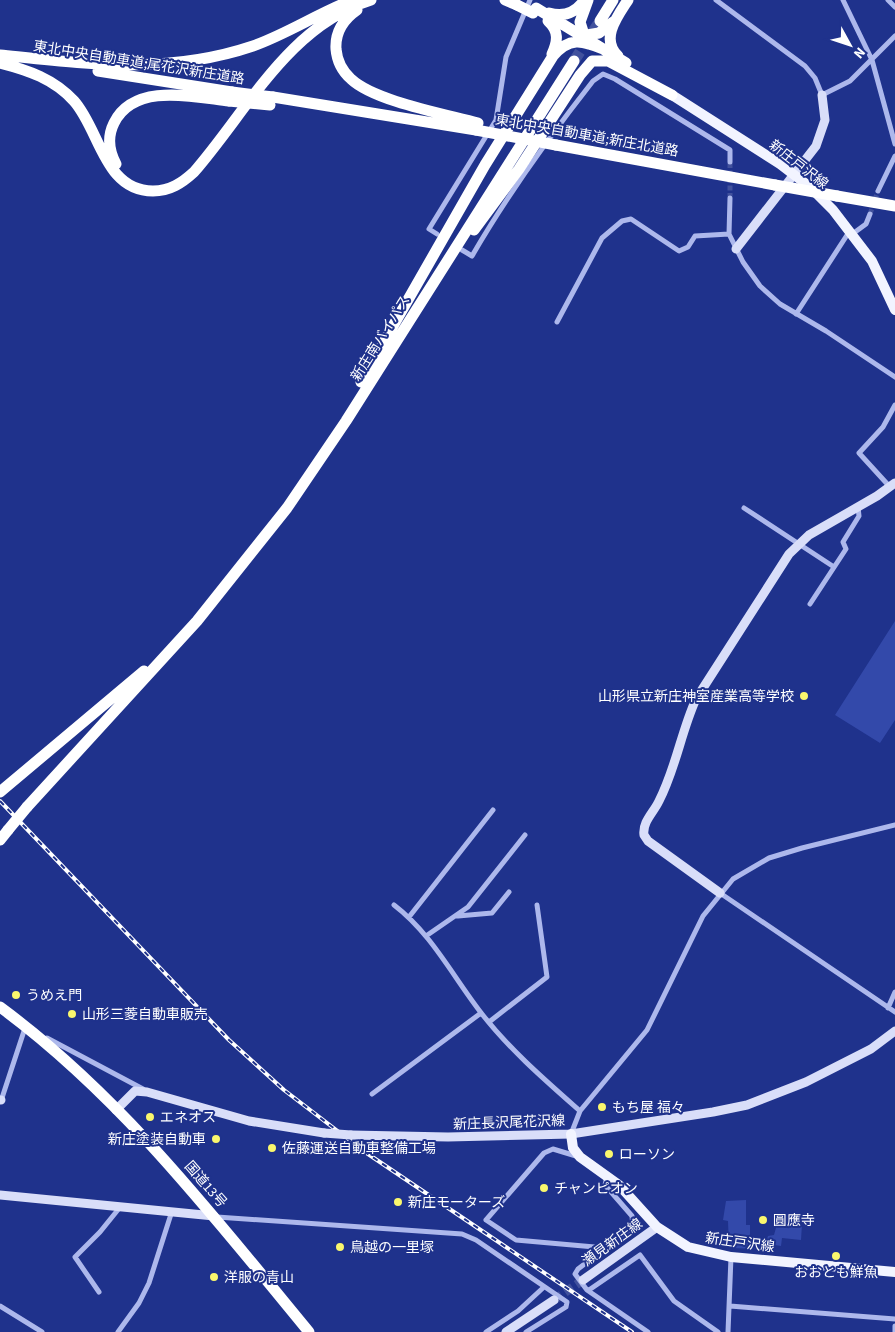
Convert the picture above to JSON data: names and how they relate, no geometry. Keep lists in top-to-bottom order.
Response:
{
  "streets": {
    "highway": [
      "東北中央自動車道;尾花沢新庄道路",
      "東北中央自動車道;新庄北道路",
      "新庄南バイパス",
      "国道13号"
    ],
    "main road": ["新庄戸沢線", "新庄長沢尾花沢線", "瀬見新庄線"]
  },
  "crossings": [
    ["東北中央自動車道;尾花沢新庄道路", "東北中央自動車道;新庄北道路"],
    ["新庄戸沢線", "瀬見新庄線"]
  ],
  "places": [
    "山形県立新庄神室産業高等学校",
    "うめえ門",
    "山形三菱自動車販売",
    "もち屋 福々",
    "エネオス",
    "新庄塗装自動車",
    "佐藤運送自動車整備工場",
    "ローソン",
    "チャンピオン",
    "新庄モーターズ",
    "圓應寺",
    "鳥越の一里塚",
    "おおとも鮮魚",
    "洋服の青山"
  ],
  "north": "bottom right"
}
